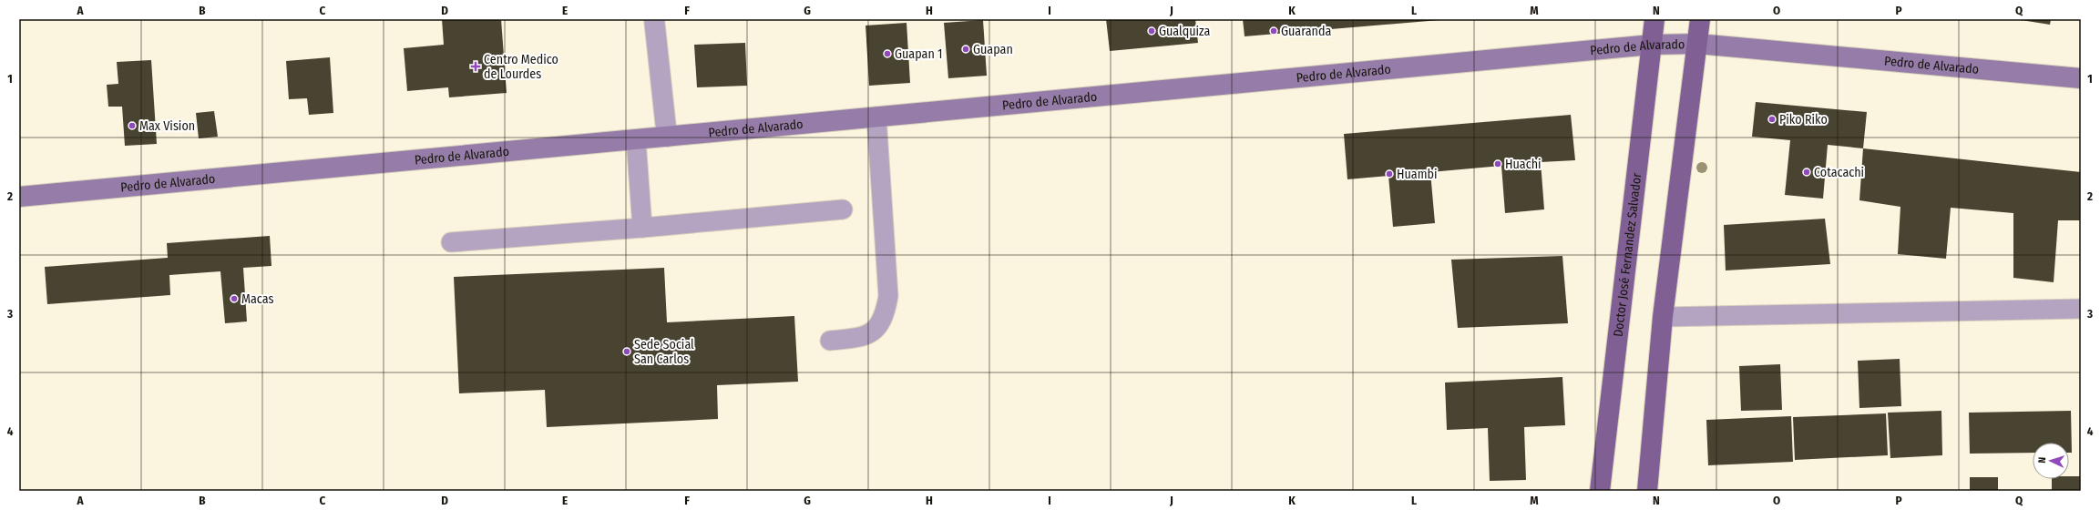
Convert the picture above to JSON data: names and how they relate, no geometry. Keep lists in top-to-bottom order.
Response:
{
  "streets": {
    "main road": ["Pedro de Alvarado", "Doctor José Fernandez Salvador"]
  },
  "crossings": [
    ["Pedro de Alvarado", "Doctor José Fernandez Salvador"]
  ],
  "places": {
    "other": [
      "Gualquiza",
      "Guaranda",
      "Guapan",
      "Guapan 1",
      "Piko Riko",
      "Max Vision",
      "Huachi",
      "Cotacachi",
      "Huambi",
      "Macas",
      "Sede Social San Carlos"
    ],
    "health": ["Centro Medico de Lourdes"]
  },
  "north": "left",
  "grid": {
    "columns": [
      "A",
      "B",
      "C",
      "D",
      "E",
      "F",
      "G",
      "H",
      "I",
      "J",
      "K",
      "L",
      "M",
      "N",
      "O",
      "P",
      "Q"
    ],
    "rows": [
      "1",
      "2",
      "3",
      "4"
    ]
  }
}
